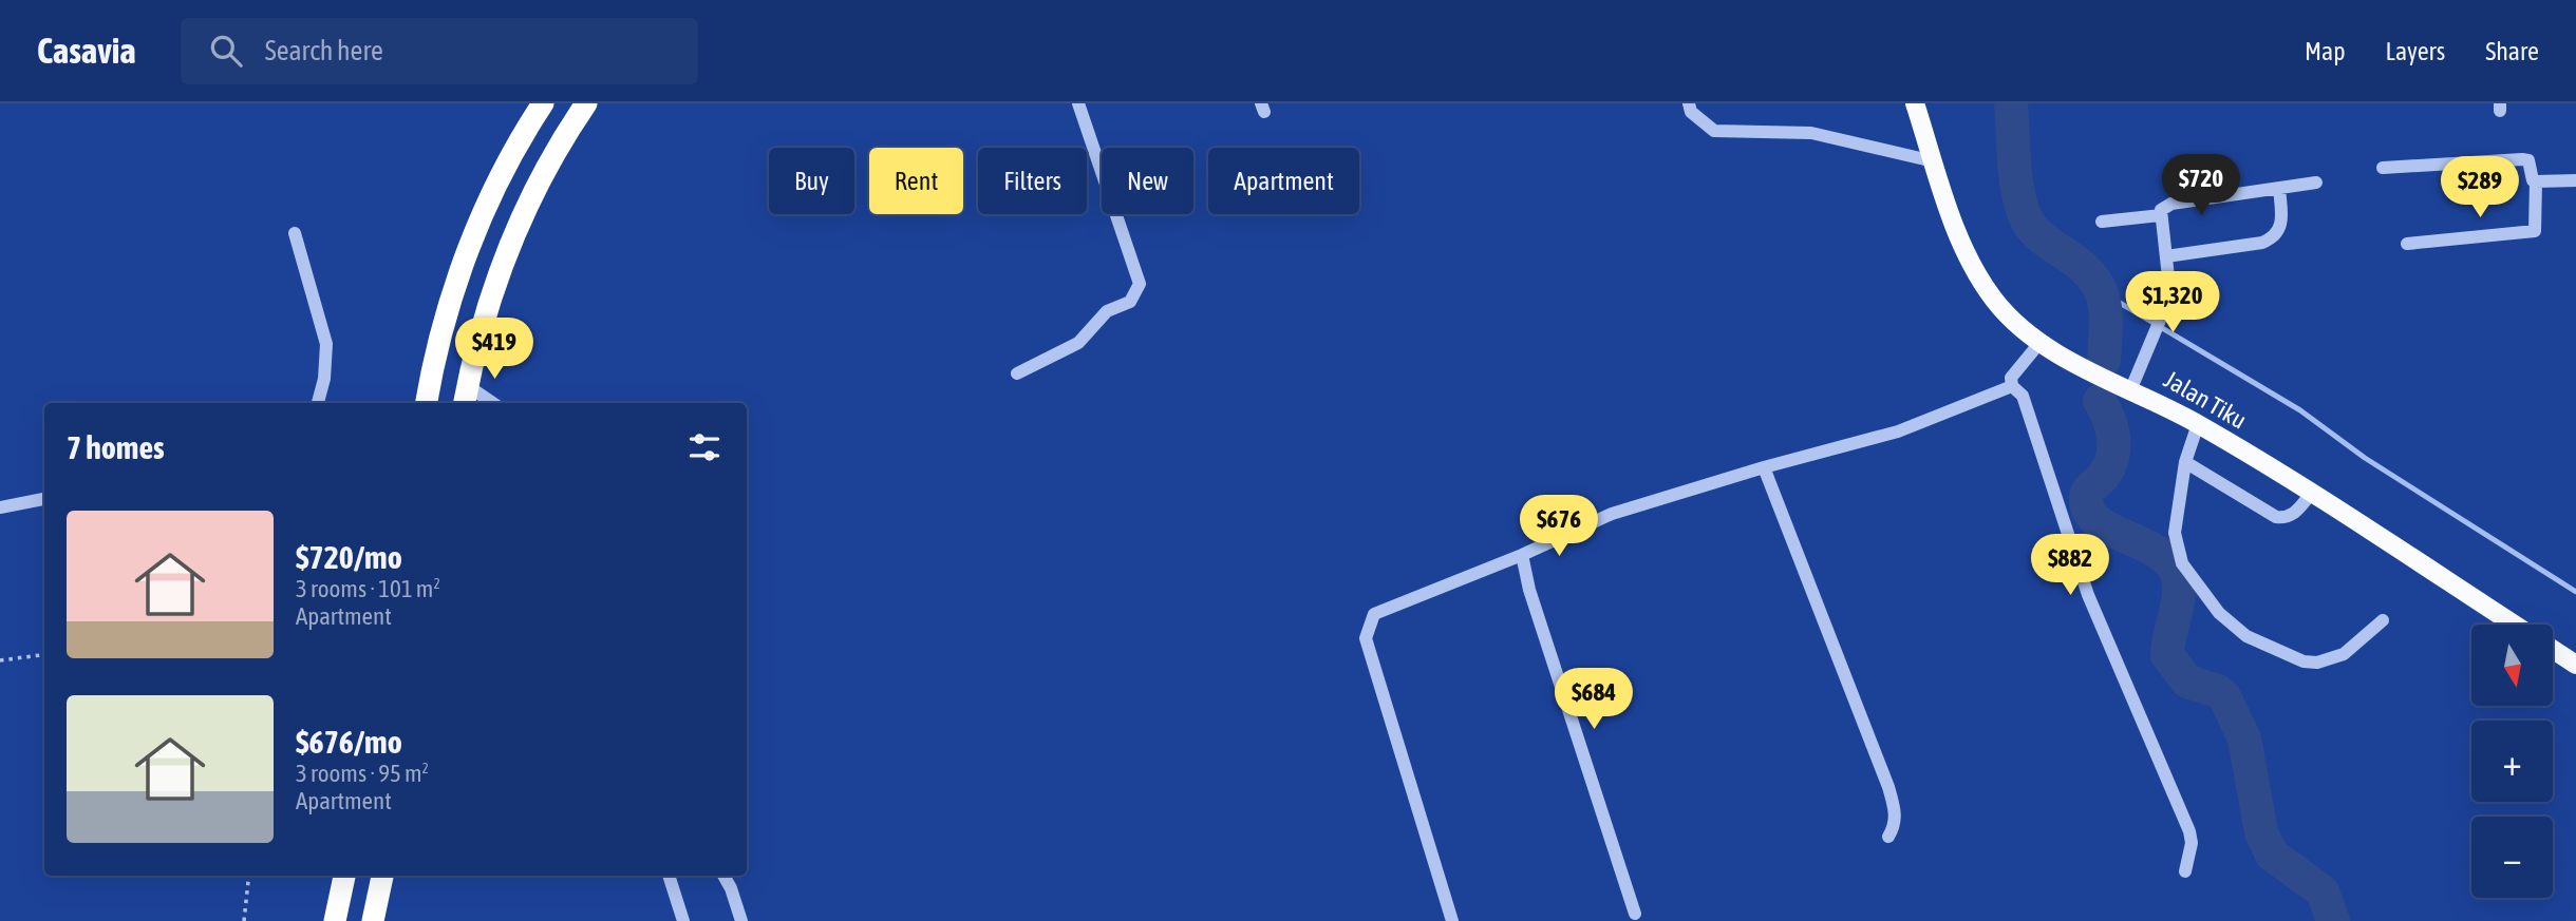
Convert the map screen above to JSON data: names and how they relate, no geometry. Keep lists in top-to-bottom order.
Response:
{
  "streets": {
    "main road": ["Jalan Tiku"]
  },
  "north": "bottom",
  "page": {
    "header": "Casavia",
    "search": "Search here",
    "nav": ["Map", "Layers", "Share"],
    "chip": [
      "Buy",
      "Rent",
      "Filters",
      "New",
      "Apartment"
    ],
    "price": [
      "$720",
      "$289",
      "$1,320",
      "$419",
      "$676",
      "$882",
      "$684"
    ],
    "heading": "7 homes",
    "list": [
      {
        "name": "$720/mo",
        "note": "3 rooms · 101 m² · Apartment"
      },
      {
        "name": "$676/mo",
        "note": "3 rooms · 95 m² · Apartment"
      }
    ],
    "map_buttons": ["+", "−"]
  }
}
